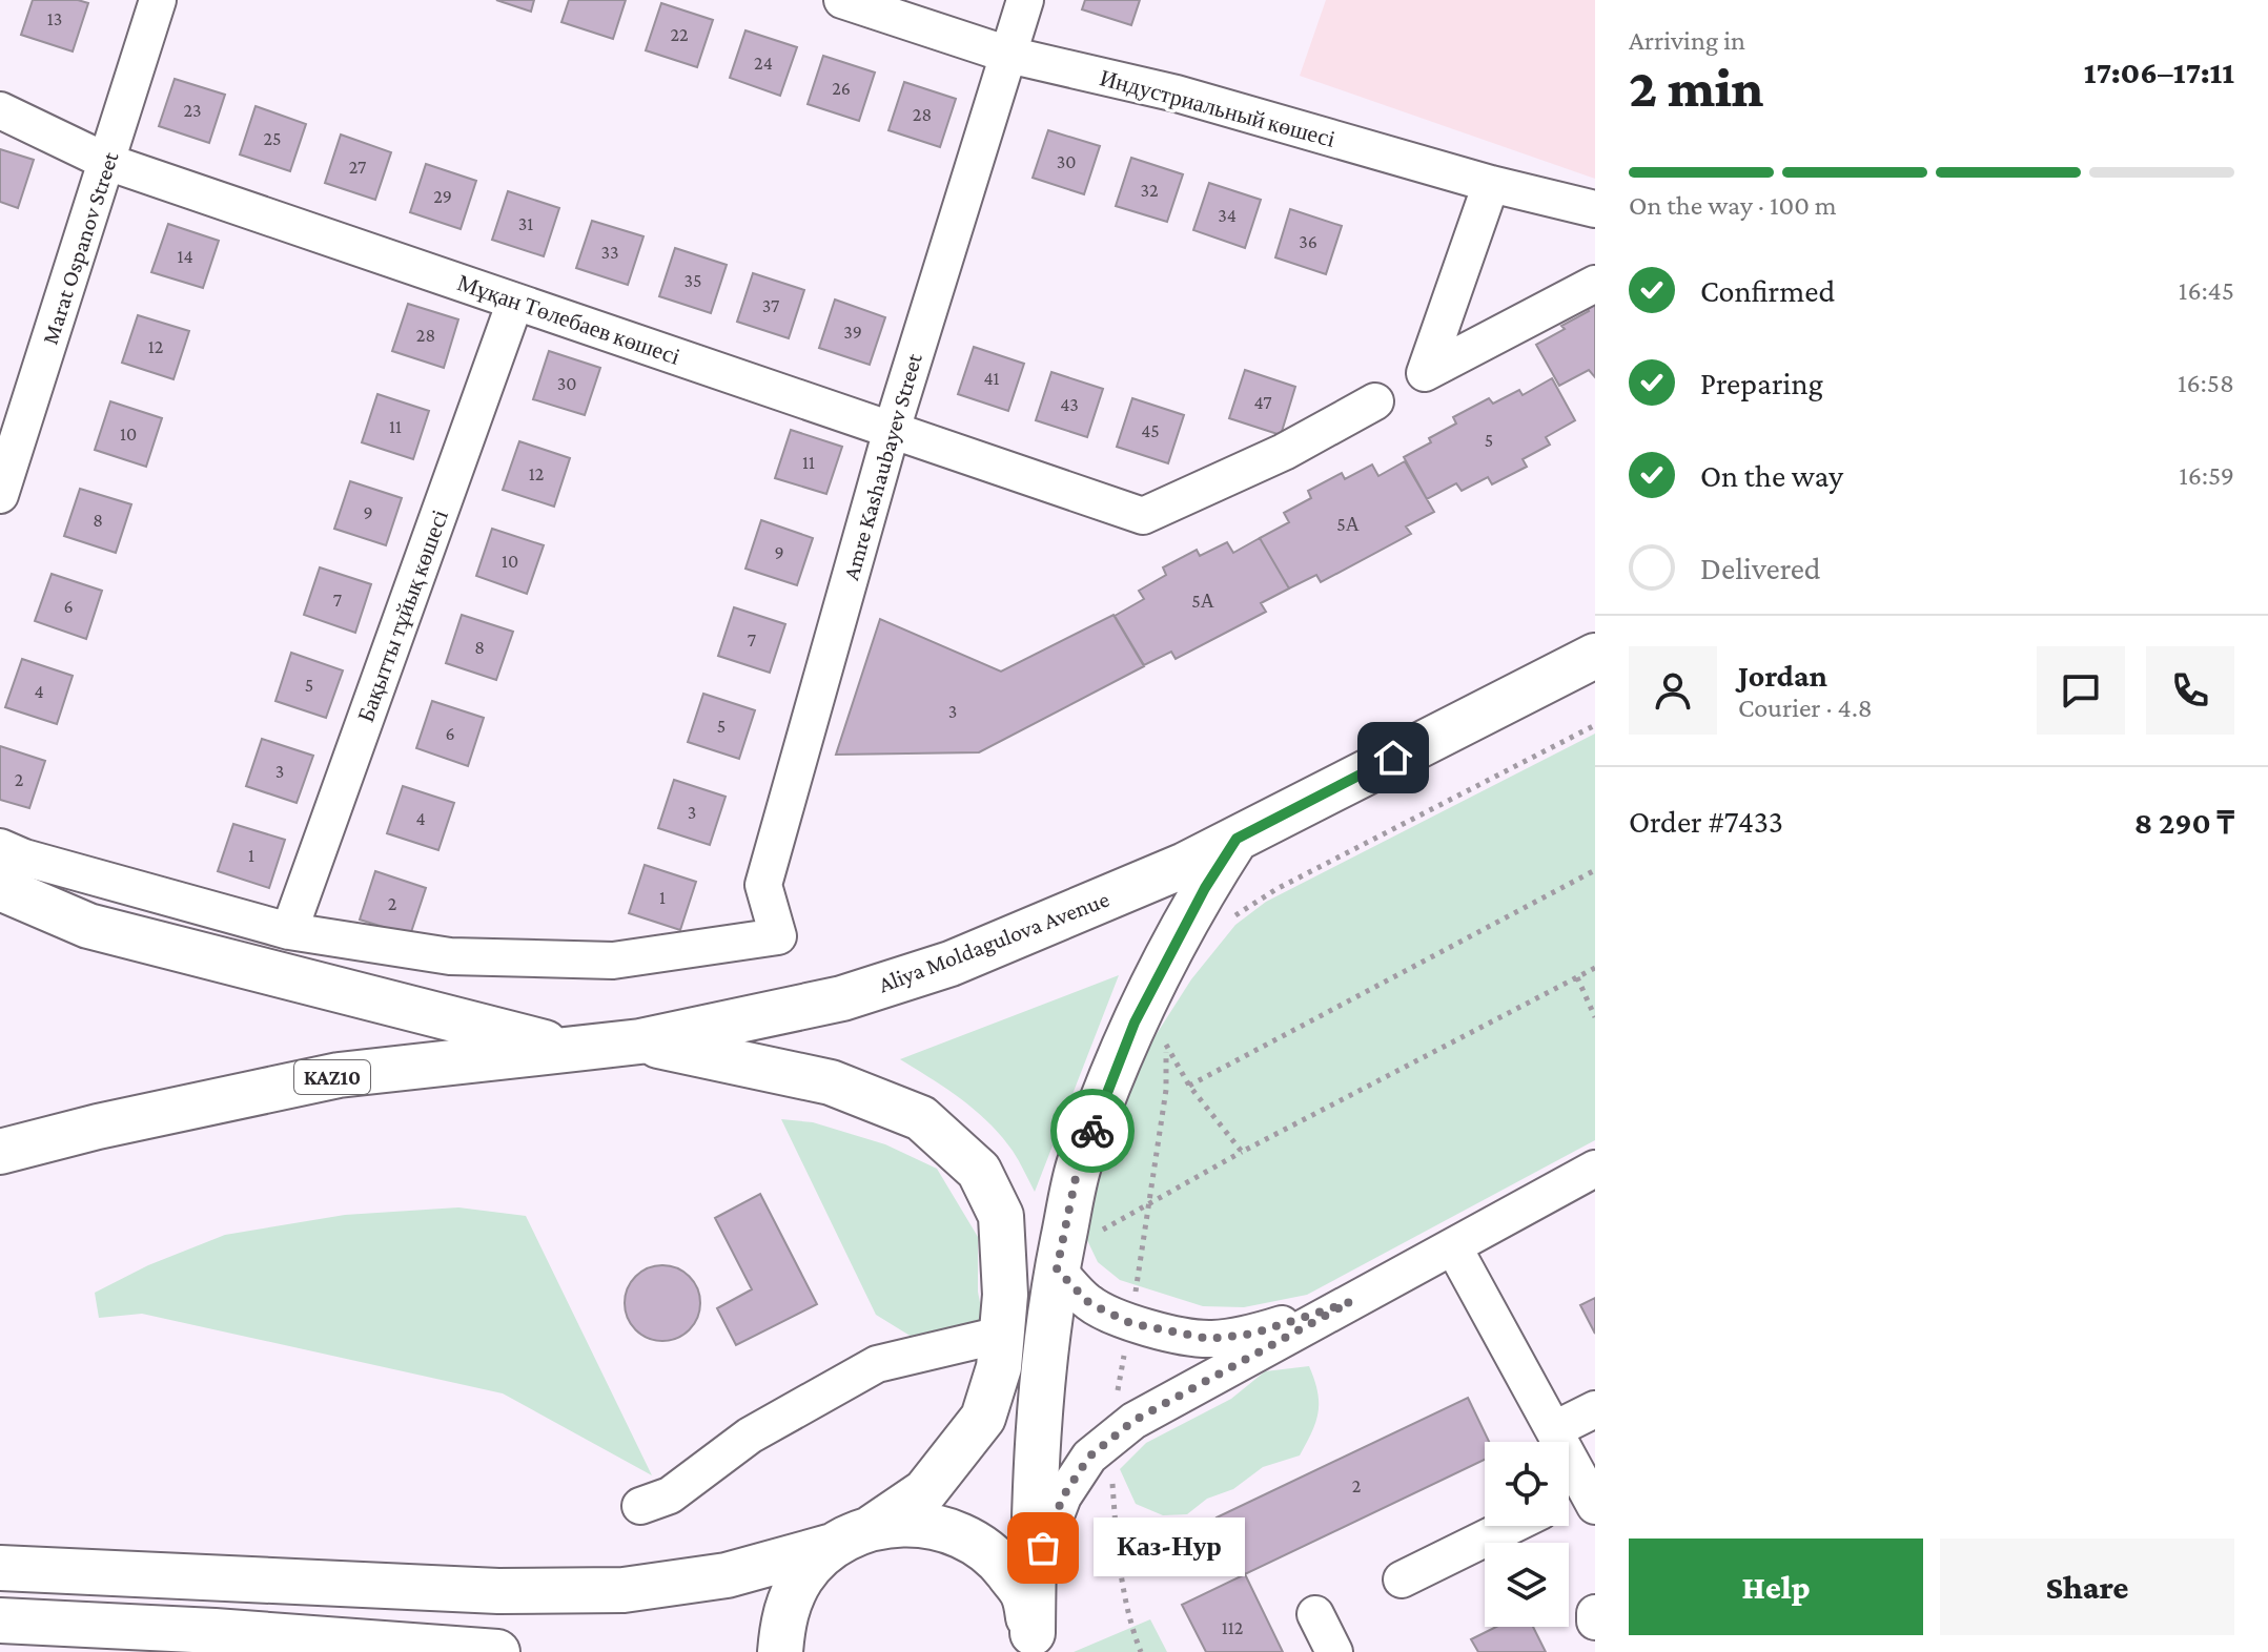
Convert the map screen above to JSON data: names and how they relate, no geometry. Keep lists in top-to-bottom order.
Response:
{
  "streets": {
    "main road": ["Aliya Moldagulova Avenue", "KAZ10"],
    "street": [
      "Индустриальный көшесі",
      "Marat Ospanov Street",
      "Мұқан Төлебаев көшесі",
      "Amre Kashaubayev Street",
      "Бақытты тұйық көшесі"
    ]
  },
  "crossings": [
    ["Индустриальный көшесі", "Amre Kashaubayev Street"],
    ["Marat Ospanov Street", "Мұқан Төлебаев көшесі"],
    ["Мұқан Төлебаев көшесі", "Amre Kashaubayev Street"],
    ["Мұқан Төлебаев көшесі", "Бақытты тұйық көшесі"],
    ["Amre Kashaubayev Street", "Бақытты тұйық көшесі"],
    ["Aliya Moldagulova Avenue", "KAZ10"]
  ],
  "places": ["Каз-Нур"],
  "house_numbers": [
    "13",
    "22",
    "24",
    "26",
    "23",
    "28",
    "25",
    "30",
    "27",
    "32",
    "29",
    "34",
    "31",
    "36",
    "33",
    "14",
    "35",
    "37",
    "39",
    "28",
    "12",
    "41",
    "30",
    "47",
    "43",
    "11",
    "45",
    "10",
    "5",
    "11",
    "12",
    "9",
    "8",
    "5А",
    "9",
    "10",
    "7",
    "5А",
    "6",
    "7",
    "8",
    "5",
    "4",
    "3",
    "5",
    "6",
    "3",
    "2",
    "3",
    "4",
    "1",
    "1",
    "2",
    "2",
    "112"
  ],
  "page": {
    "heading": ["2 min", "Arriving in", "17:06–17:11"],
    "panel": [
      "Jordan",
      "Courier · 4.8",
      "Order #7433",
      "8 290 ₸"
    ],
    "bar": "On the way · 100 m",
    "list": [
      ["Confirmed", "16:45"],
      ["Preparing", "16:58"],
      ["On the way", "16:59"],
      "Delivered"
    ],
    "bubble": "Каз-Нур",
    "buttons": ["Help", "Share"]
  }
}
